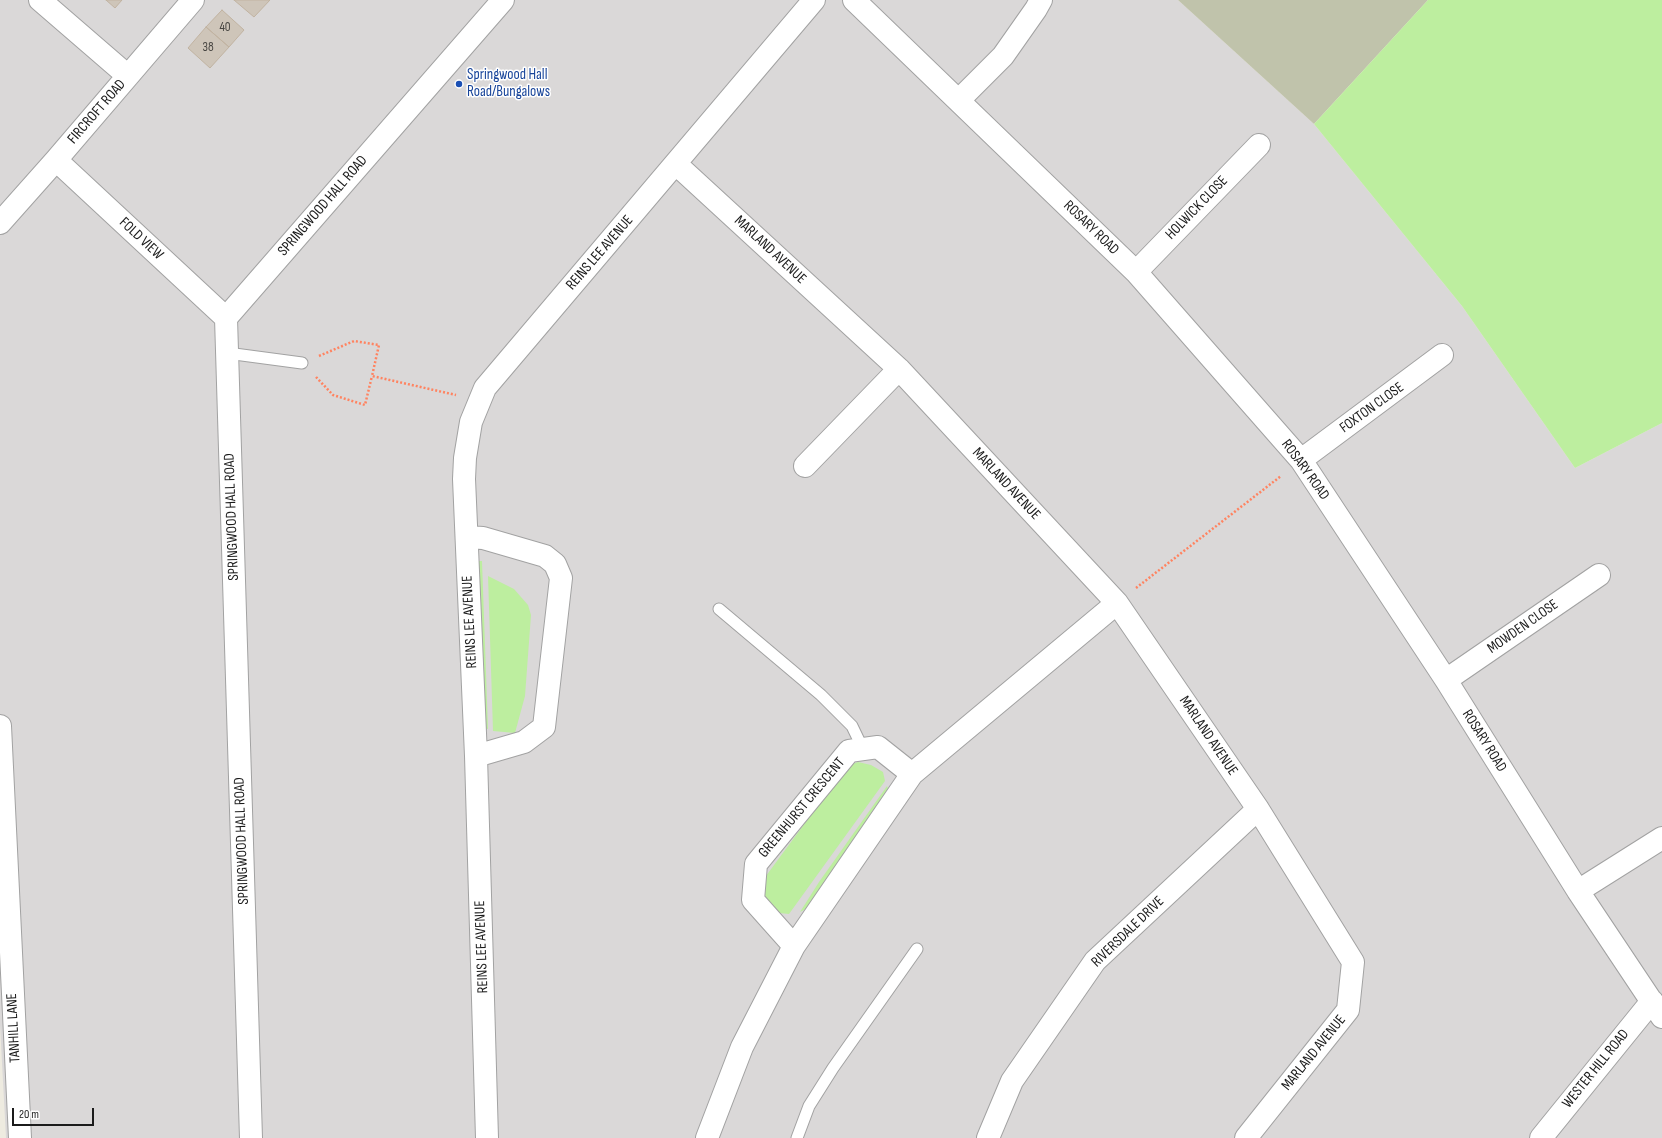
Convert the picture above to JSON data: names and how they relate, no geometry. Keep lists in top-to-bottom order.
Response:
{
  "streets": {
    "street": [
      "FIRCROFT ROAD",
      "SPRINGWOOD HALL ROAD",
      "HOLWICK CLOSE",
      "ROSARY ROAD",
      "FOLD VIEW",
      "MARLAND AVENUE",
      "REINS LEE AVENUE",
      "FOXTON CLOSE",
      "MOWDEN CLOSE",
      "GREENHURST CRESCENT",
      "RIVERSDALE DRIVE",
      "TANHILL LANE",
      "WESTER HILL ROAD"
    ]
  },
  "crossings": [
    ["FIRCROFT ROAD", "FOLD VIEW"],
    ["SPRINGWOOD HALL ROAD", "FOLD VIEW"],
    ["HOLWICK CLOSE", "ROSARY ROAD"],
    ["ROSARY ROAD", "FOXTON CLOSE"],
    ["ROSARY ROAD", "MOWDEN CLOSE"],
    ["ROSARY ROAD", "WESTER HILL ROAD"],
    ["MARLAND AVENUE", "REINS LEE AVENUE"],
    ["MARLAND AVENUE", "RIVERSDALE DRIVE"]
  ],
  "places": ["Springwood Hall Road/Bungalows"],
  "house_numbers": ["40", "38"],
  "scale_bar": "20 m"
}
